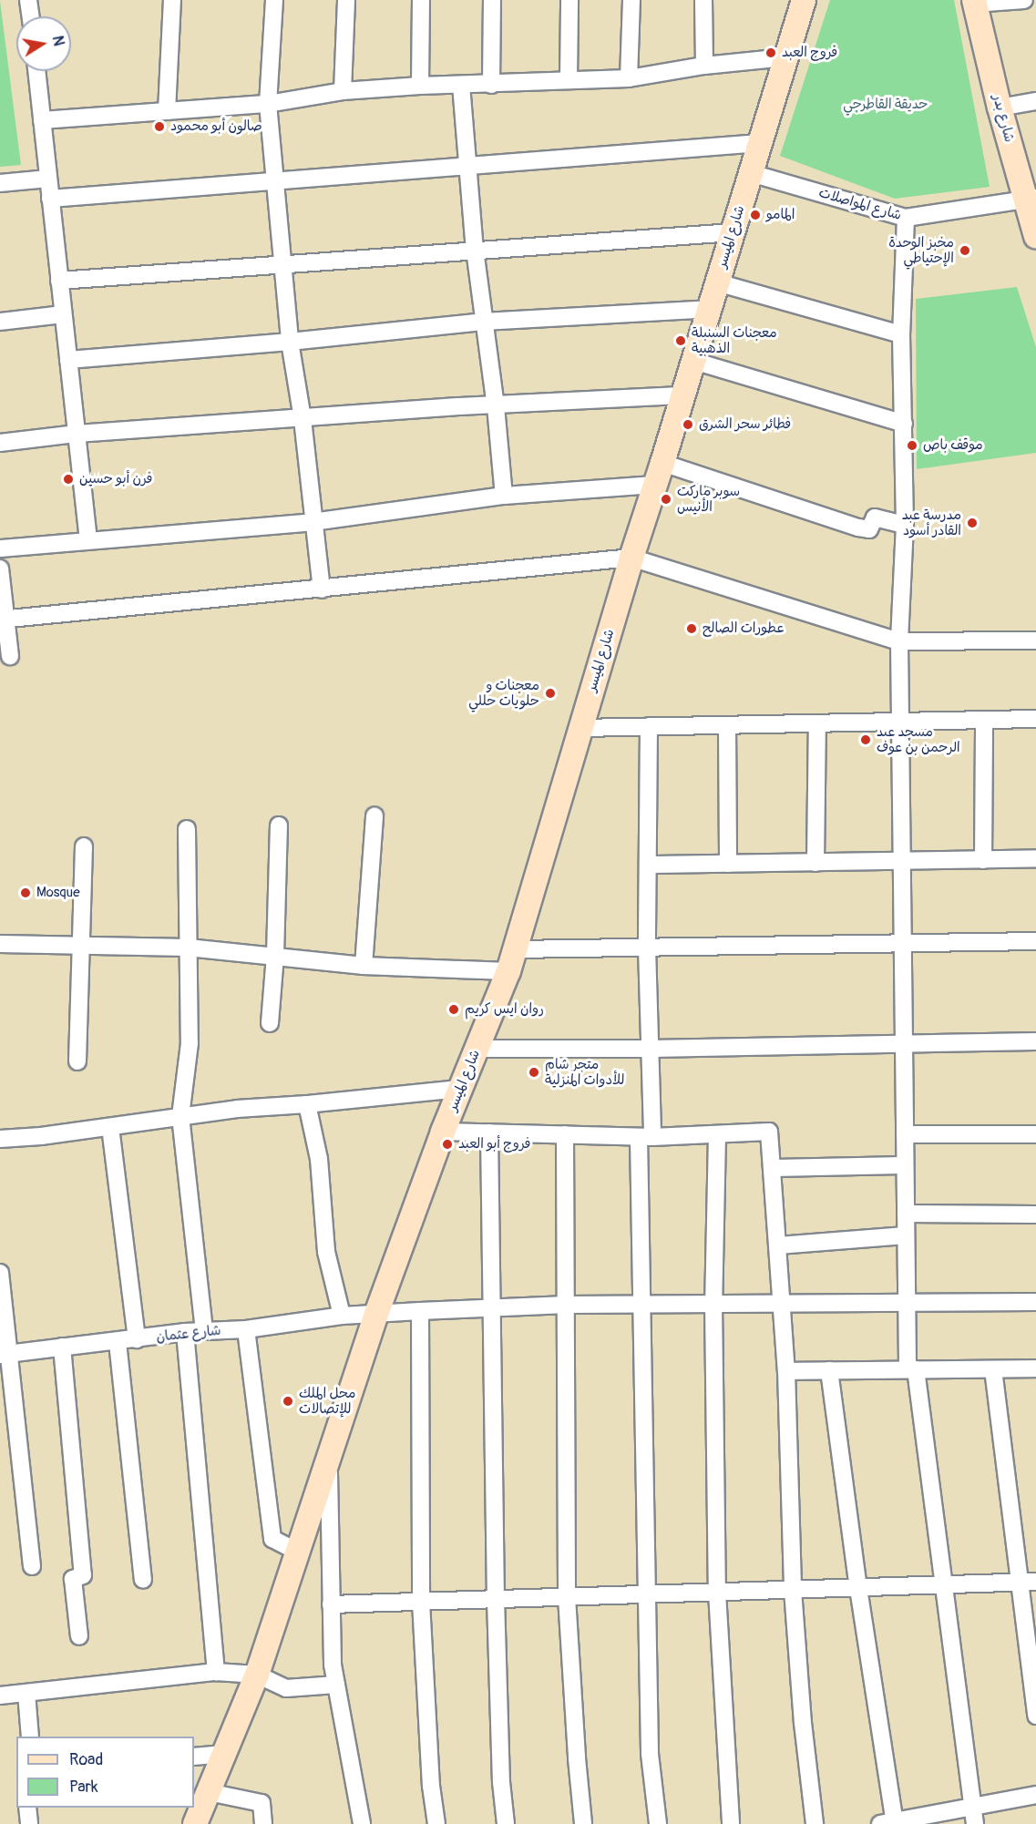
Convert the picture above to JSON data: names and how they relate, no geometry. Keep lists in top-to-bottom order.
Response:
{
  "streets": {
    "main road": ["شارع بدر", "شارع الميسر"],
    "street": ["شارع المواصلات", "شارع عثمان"]
  },
  "crossings": [
    ["شارع بدر", "شارع المواصلات"],
    ["شارع المواصلات", "شارع الميسر"],
    ["شارع الميسر", "شارع عثمان"]
  ],
  "parks": ["حديقة القاطرجي"],
  "places": [
    "فروج العبد",
    "صالون أبو محمود",
    "المامو",
    "مخبز الوحدة الإحتياطي",
    "معجنات السنبلة الذهبية",
    "فطائر سحر الشرق",
    "موقف باص",
    "فرن أبو حسين",
    "سوبر ماركت الأنيس",
    "مدرسة عبد القادر أسود",
    "عطورات الصالح",
    "معجنات و حلويات حللي",
    "مسجد عبد الرحمن بن عوف",
    "Mosque",
    "روان ايس كريم",
    "متجر شام للأدوات المنزلية",
    "فروج أبو العبد",
    "محل الملك للإتصالات"
  ],
  "legend": ["Road", "Park"],
  "north": "right"
}
